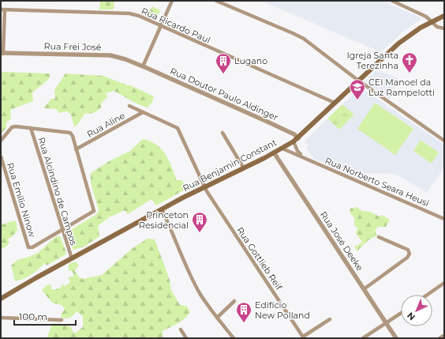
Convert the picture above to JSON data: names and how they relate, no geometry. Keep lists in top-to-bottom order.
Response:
{
  "streets": {
    "main road": ["Rua Benjamin Constant"],
    "street": [
      "Rua Ricardo Paul",
      "Rua Frei José",
      "Rua Doutor Paulo Aldinger",
      "Rua Aline",
      "Rua Norberto Seara Heusi",
      "Rua Alcindino de Campos",
      "Rua Emílio Ninow",
      "Rua José Deeke",
      "Rua Gottlieb Reif"
    ]
  },
  "crossings": [
    ["Rua Ricardo Paul", "Rua Benjamin Constant"],
    ["Rua Frei José", "Rua Doutor Paulo Aldinger"],
    ["Rua Doutor Paulo Aldinger", "Rua Benjamin Constant"],
    ["Rua Aline", "Rua Gottlieb Reif"],
    ["Rua Benjamin Constant", "Rua Norberto Seara Heusi"],
    ["Rua Benjamin Constant", "Rua Alcindino de Campos"],
    ["Rua Benjamin Constant", "Rua José Deeke"],
    ["Rua Benjamin Constant", "Rua Gottlieb Reif"],
    ["Rua Alcindino de Campos", "Rua Emílio Ninow"]
  ],
  "places": {
    "church": ["Igreja Santa Terezinha"],
    "building": ["Lugano", "Princeton Residencial", "Edifício New Polland"],
    "school or university": ["CEI Manoel da Luz Rampelotti"]
  },
  "scale_bar": "100 m",
  "north": "bottom left"
}
